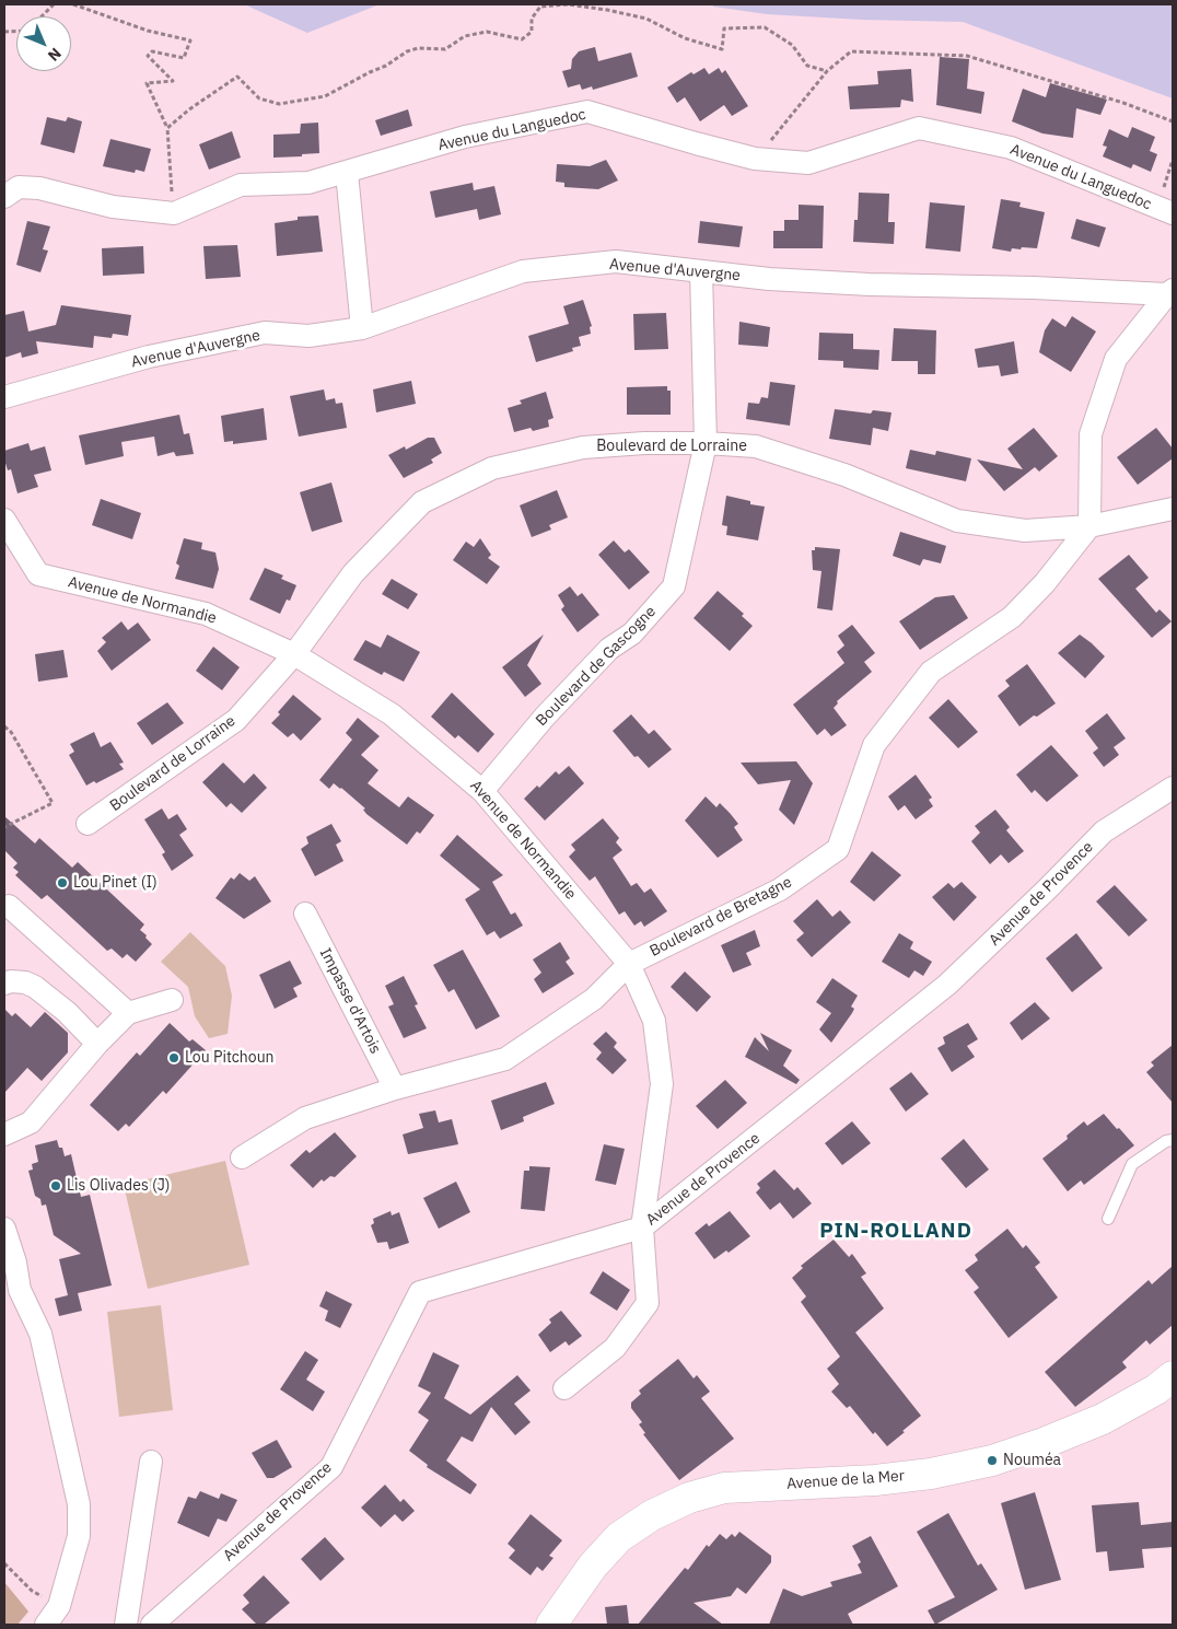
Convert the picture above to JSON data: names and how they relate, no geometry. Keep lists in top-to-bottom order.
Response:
{
  "streets": {
    "street": [
      "Avenue du Languedoc",
      "Avenue d'Auvergne",
      "Boulevard de Lorraine",
      "Avenue de Normandie",
      "Boulevard de Gascogne",
      "Avenue de Provence",
      "Boulevard de Bretagne",
      "Impasse d'Artois",
      "Avenue de la Mer"
    ]
  },
  "crossings": [
    ["Avenue d'Auvergne", "Boulevard de Gascogne"],
    ["Boulevard de Lorraine", "Avenue de Normandie"],
    ["Boulevard de Lorraine", "Boulevard de Gascogne"],
    ["Boulevard de Lorraine", "Boulevard de Bretagne"],
    ["Avenue de Normandie", "Boulevard de Gascogne"],
    ["Avenue de Normandie", "Avenue de Provence"],
    ["Avenue de Normandie", "Boulevard de Bretagne"],
    ["Boulevard de Bretagne", "Impasse d'Artois"]
  ],
  "districts": ["PIN-ROLLAND"],
  "places": [
    "Lou Pinet (I)",
    "Lou Pitchoun",
    "Lis Olivades (J)",
    "Nouméa"
  ],
  "north": "bottom right"
}
